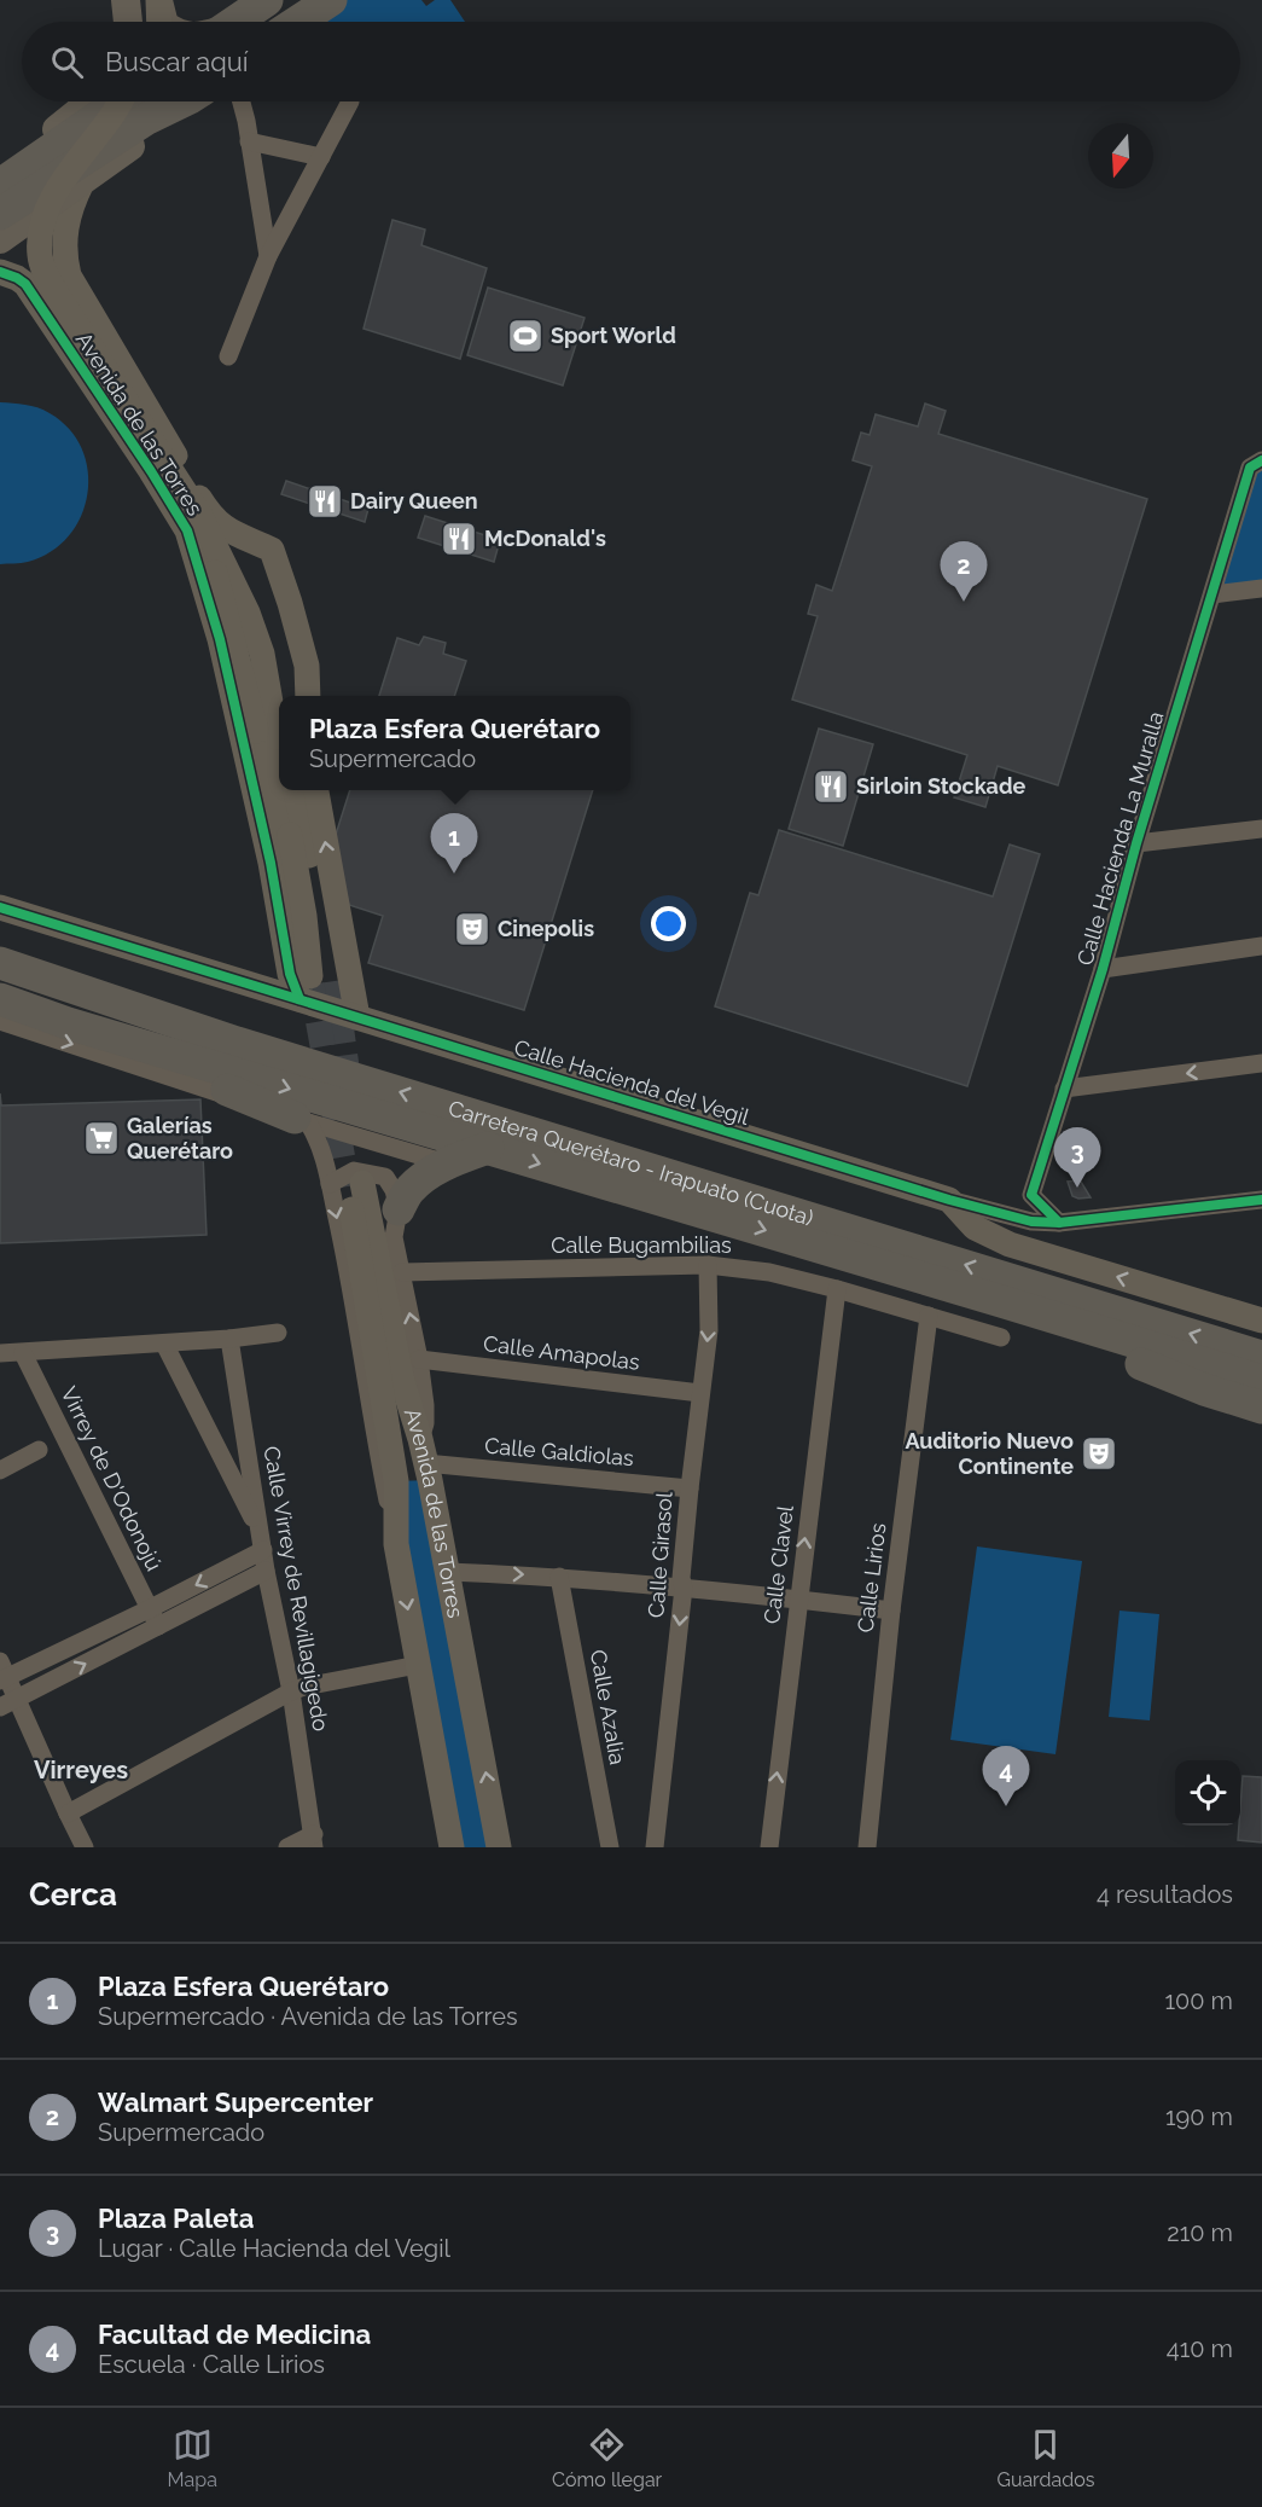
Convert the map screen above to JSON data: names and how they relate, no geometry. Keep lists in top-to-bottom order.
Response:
{
  "streets": {
    "highway": ["Carretera Querétaro - Irapuato (Cuota)"],
    "main road": ["Avenida de las Torres", "Calle Hacienda del Vegil"],
    "street": [
      "Calle Hacienda La Muralla",
      "Calle Bugambilias",
      "Calle Amapolas",
      "Calle Galdiolas",
      "Virrey de D'Odonojú",
      "Calle Girasol",
      "Calle Clavel",
      "Calle Lirios",
      "Calle Virrey de Revillagigedo",
      "Calle Azalia"
    ]
  },
  "crossings": [
    ["Avenida de las Torres", "Calle Galdiolas"],
    ["Calle Hacienda La Muralla", "Calle Hacienda del Vegil"],
    ["Calle Bugambilias", "Calle Girasol"],
    ["Calle Bugambilias", "Calle Clavel"],
    ["Calle Bugambilias", "Calle Lirios"],
    ["Calle Amapolas", "Calle Girasol"],
    ["Calle Galdiolas", "Calle Girasol"]
  ],
  "one_way": ["Calle Girasol", "Calle Clavel"],
  "districts": ["Virreyes"],
  "places": {
    "sports": ["Sport World"],
    "restaurant": ["Dairy Queen", "McDonald's", "Sirloin Stockade"],
    "theatre": ["Cinepolis", "Auditorio Nuevo Continente"],
    "supermarket": ["Galerías Querétaro"]
  },
  "north": "bottom",
  "page": {
    "search": "Buscar aquí",
    "pins": [
      "2",
      "1",
      "3",
      "4"
    ],
    "popup": ["Plaza Esfera Querétaro", "Supermercado"],
    "heading": ["Cerca", "4 resultados"],
    "list": [
      {
        "mark": "1",
        "name": "Plaza Esfera Querétaro",
        "note": "Supermercado · Avenida de las Torres",
        "value": "100 m"
      },
      {
        "mark": "2",
        "name": "Walmart Supercenter",
        "note": "Supermercado",
        "value": "190 m"
      },
      {
        "mark": "3",
        "name": "Plaza Paleta",
        "note": "Lugar · Calle Hacienda del Vegil",
        "value": "210 m"
      },
      {
        "mark": "4",
        "name": "Facultad de Medicina",
        "note": "Escuela · Calle Lirios",
        "value": "410 m"
      }
    ],
    "nav": ["Mapa", "Cómo llegar", "Guardados"]
  }
}
